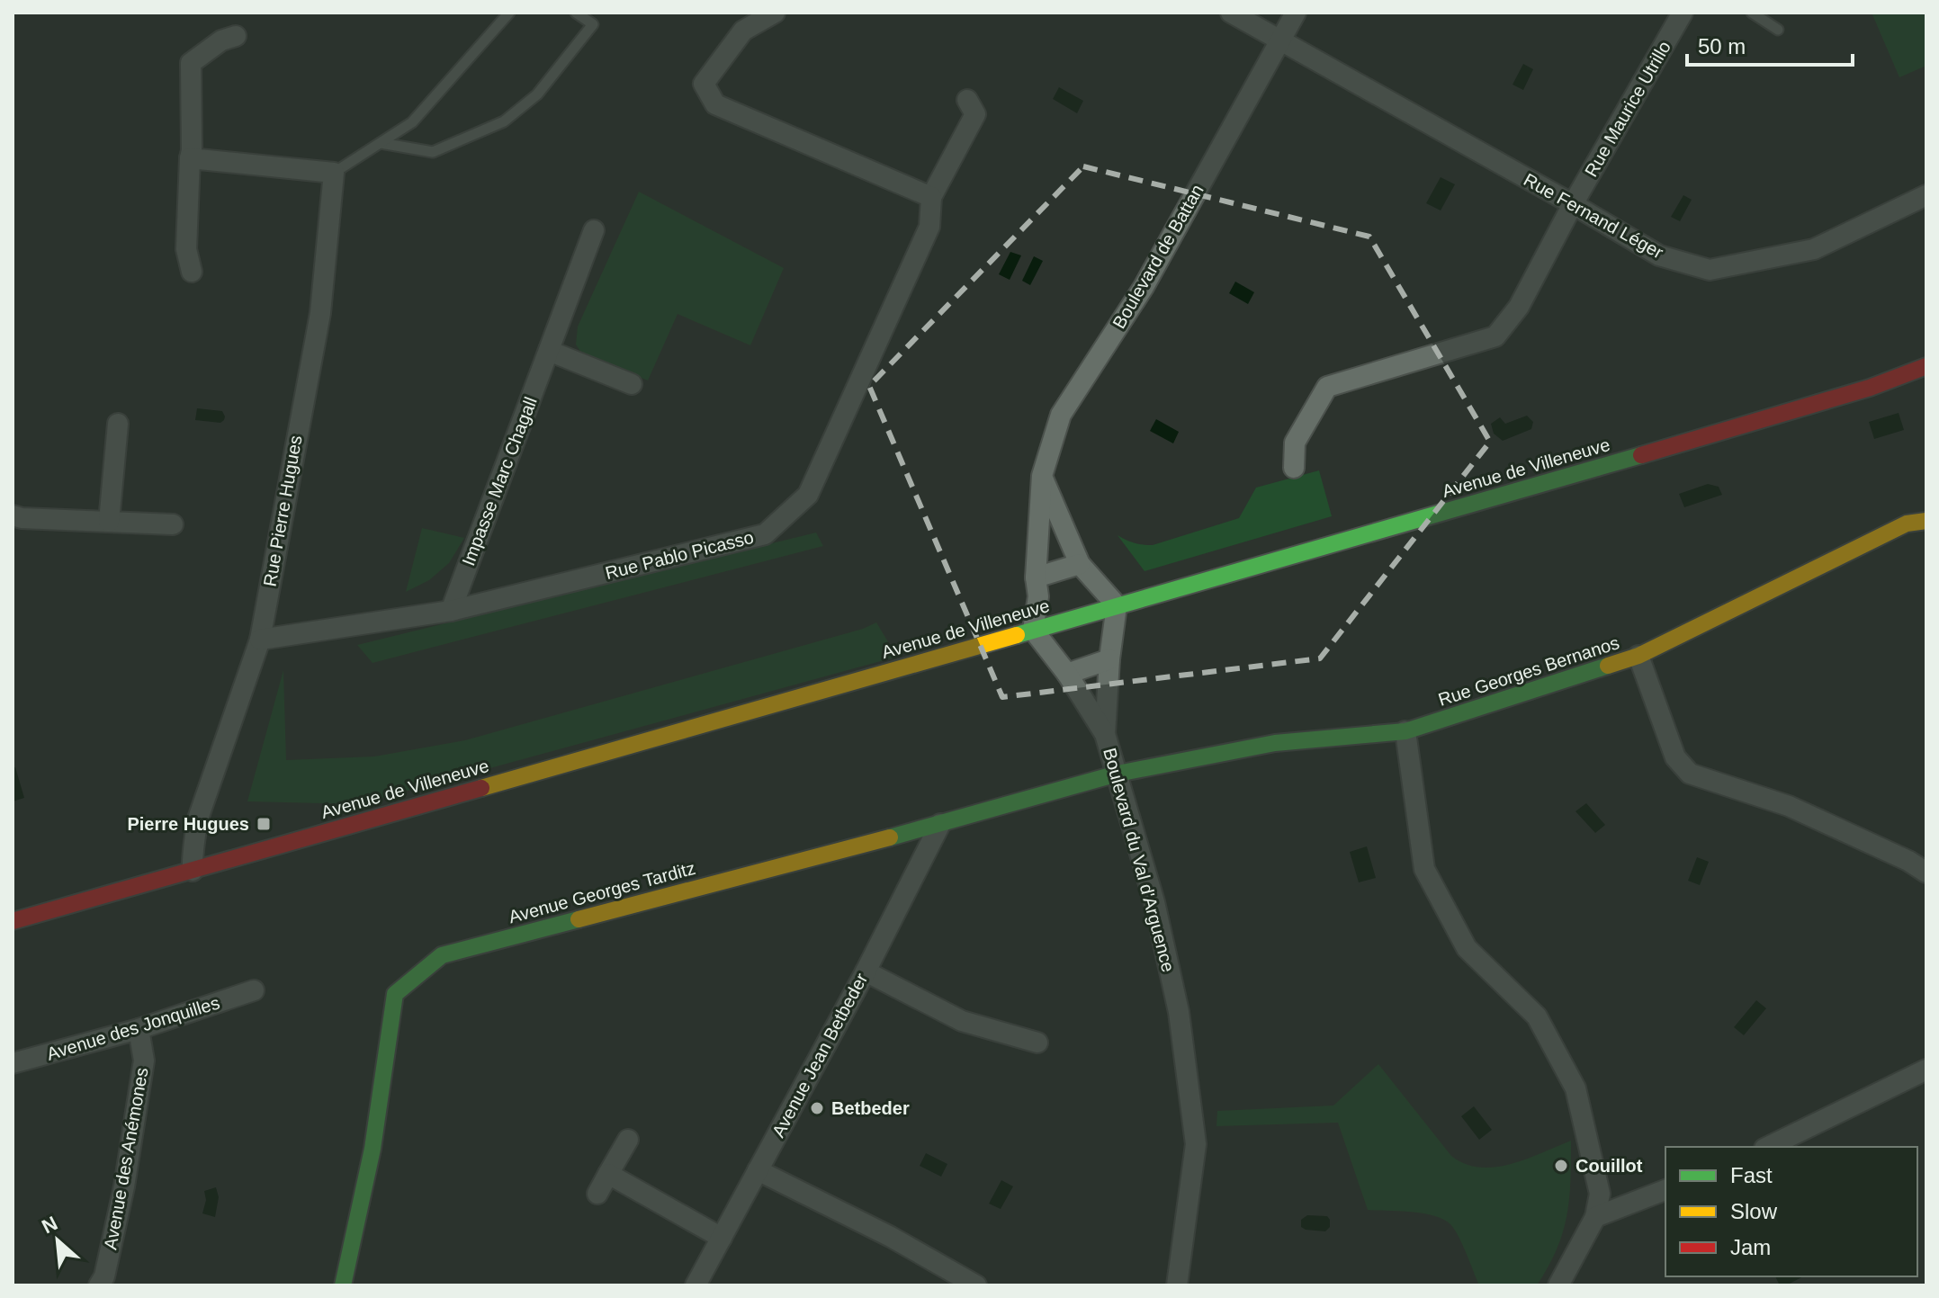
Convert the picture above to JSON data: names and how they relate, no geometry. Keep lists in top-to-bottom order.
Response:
{
  "streets": {
    "main road": ["Avenue de Villeneuve", "Rue Georges Bernanos", "Avenue Georges Tarditz"],
    "street": [
      "Rue Maurice Utrillo",
      "Rue Fernand Léger",
      "Boulevard de Battan",
      "Impasse Marc Chagall",
      "Rue Pierre Hugues",
      "Rue Pablo Picasso",
      "Boulevard du Val d'Arguence",
      "Avenue des Jonquilles",
      "Avenue Jean Betbeder",
      "Avenue des Anémones"
    ]
  },
  "crossings": [
    ["Rue Maurice Utrillo", "Rue Fernand Léger"],
    ["Rue Fernand Léger", "Boulevard de Battan"],
    ["Boulevard de Battan", "Avenue de Villeneuve"],
    ["Avenue de Villeneuve", "Rue Pierre Hugues"],
    ["Impasse Marc Chagall", "Rue Pablo Picasso"],
    ["Rue Pierre Hugues", "Rue Pablo Picasso"],
    ["Rue Georges Bernanos", "Boulevard du Val d'Arguence"],
    ["Rue Georges Bernanos", "Avenue Georges Tarditz"],
    ["Boulevard du Val d'Arguence", "Avenue Georges Tarditz"],
    ["Avenue Georges Tarditz", "Avenue Jean Betbeder"],
    ["Avenue des Jonquilles", "Avenue des Anémones"]
  ],
  "places": {
    "transit": ["Pierre Hugues"],
    "other": ["Betbeder", "Couillot"]
  },
  "legend": ["Fast", "Slow", "Jam"],
  "scale_bar": "50 m",
  "north": "top left"
}
